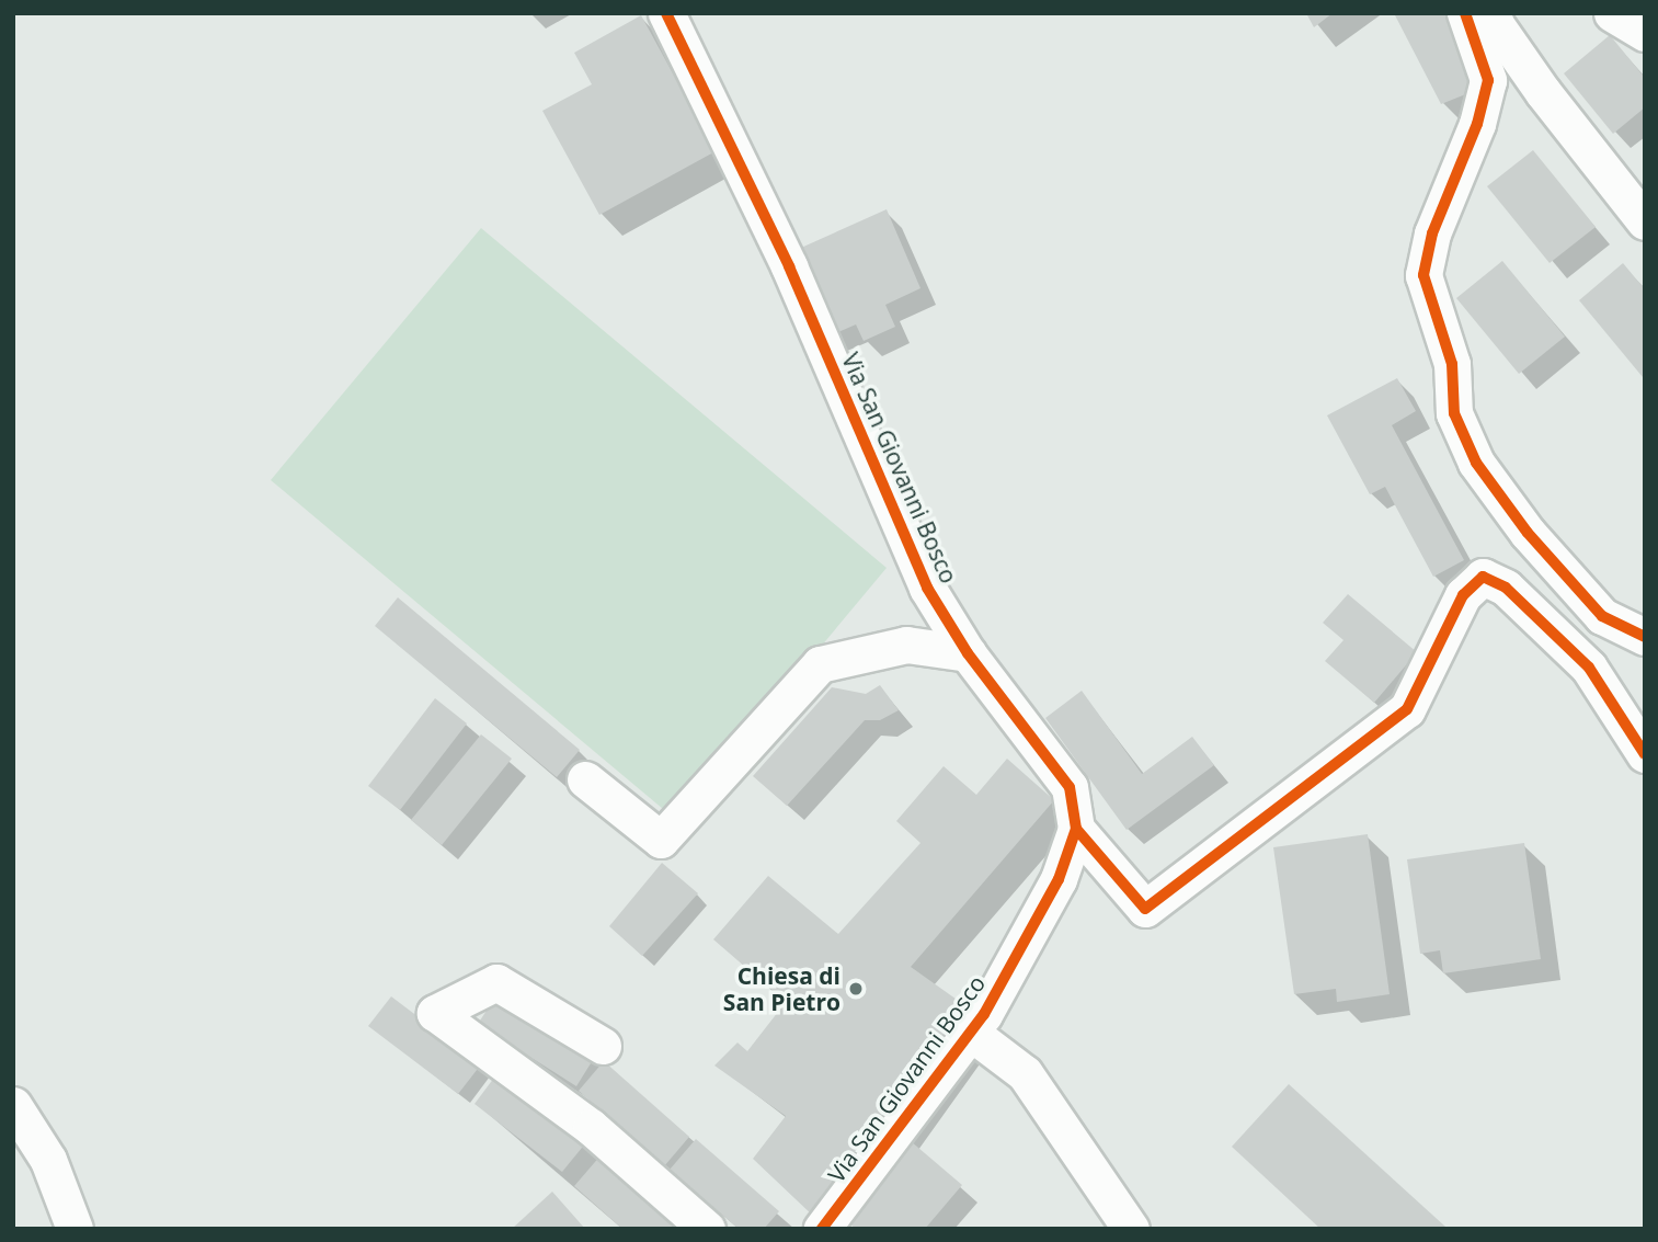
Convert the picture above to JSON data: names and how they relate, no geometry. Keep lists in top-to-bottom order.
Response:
{
  "streets": {
    "street": ["Via San Giovanni Bosco"]
  },
  "places": ["Chiesa di San Pietro"]
}
